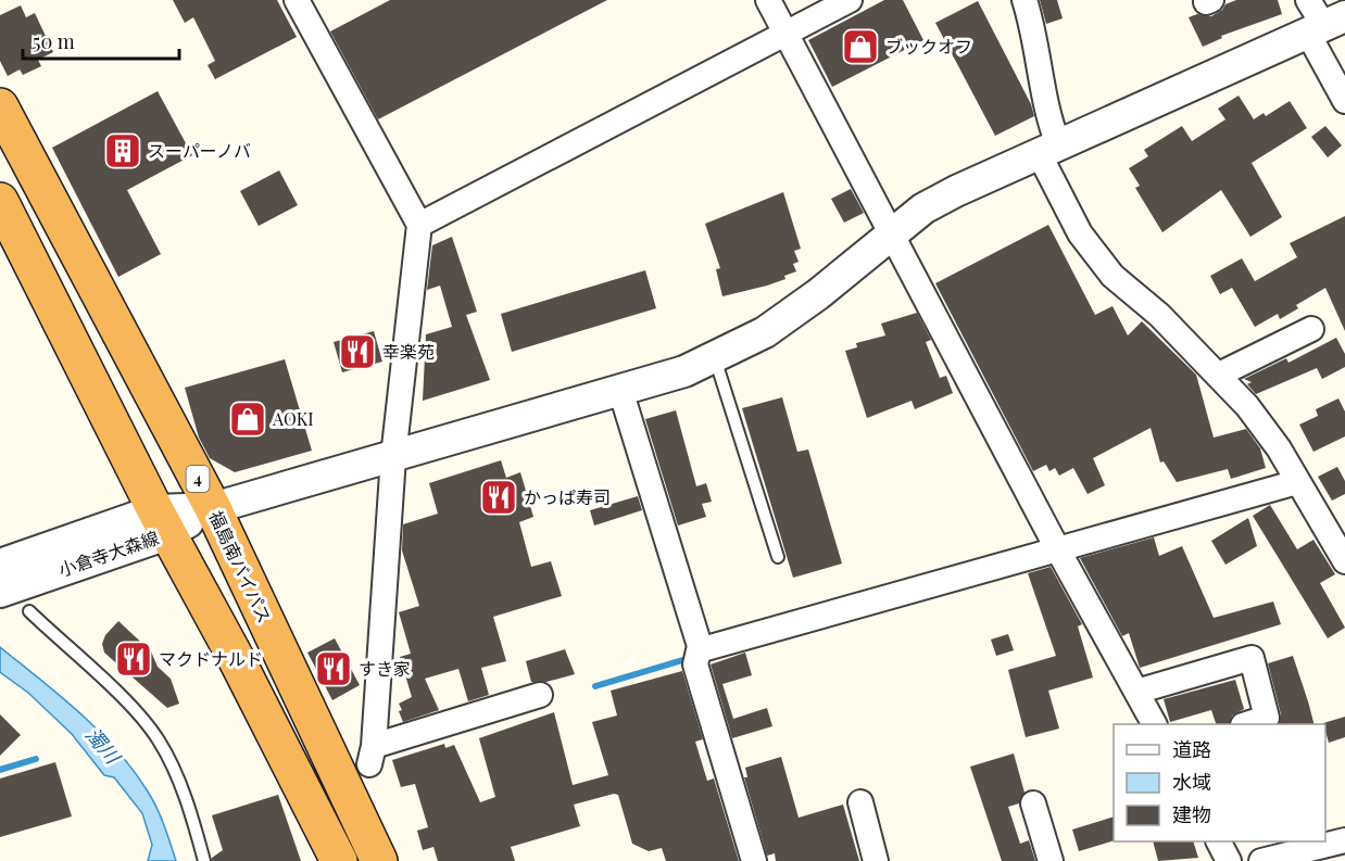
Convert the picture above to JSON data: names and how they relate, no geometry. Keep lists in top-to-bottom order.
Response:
{
  "streets": {
    "highway": ["4", "福島南バイパス"],
    "street": ["小倉寺大森線"]
  },
  "crossings": [
    ["小倉寺大森線", "福島南バイパス"]
  ],
  "water": ["濁川"],
  "places": {
    "shop": ["ブックオフ", "AOKI"],
    "building": ["スーパーノバ"],
    "restaurant": [
      "幸楽苑",
      "かっぱ寿司",
      "マクドナルド",
      "すき家"
    ]
  },
  "legend": ["道路", "水域", "建物"],
  "scale_bar": "50 m"
}
